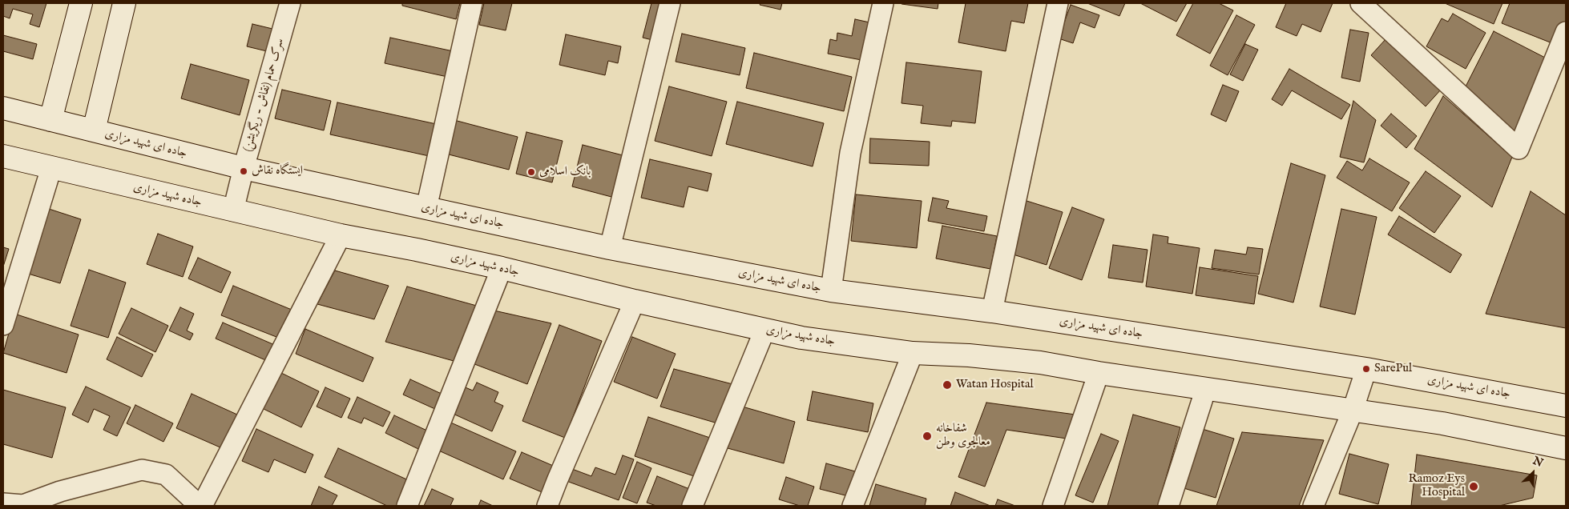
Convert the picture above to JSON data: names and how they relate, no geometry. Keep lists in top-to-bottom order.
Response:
{
  "streets": {
    "main road": ["جاده ای شهید مزاری", "جاده شهید مزاری"],
    "street": ["سرک حمام (نقاش - ریگریشن)"]
  },
  "crossings": [
    ["سرک حمام (نقاش - ریگریشن)", "جاده ای شهید مزاری"],
    ["سرک حمام (نقاش - ریگریشن)", "جاده شهید مزاری"]
  ],
  "places": [
    "ایستگاه نقاش",
    "بانک اسلامی",
    "SarePul",
    "Watan Hospital",
    "شفاخانه معالجوی وطن",
    "Ramoz Eys Hospital"
  ],
  "north": "top right"
}
